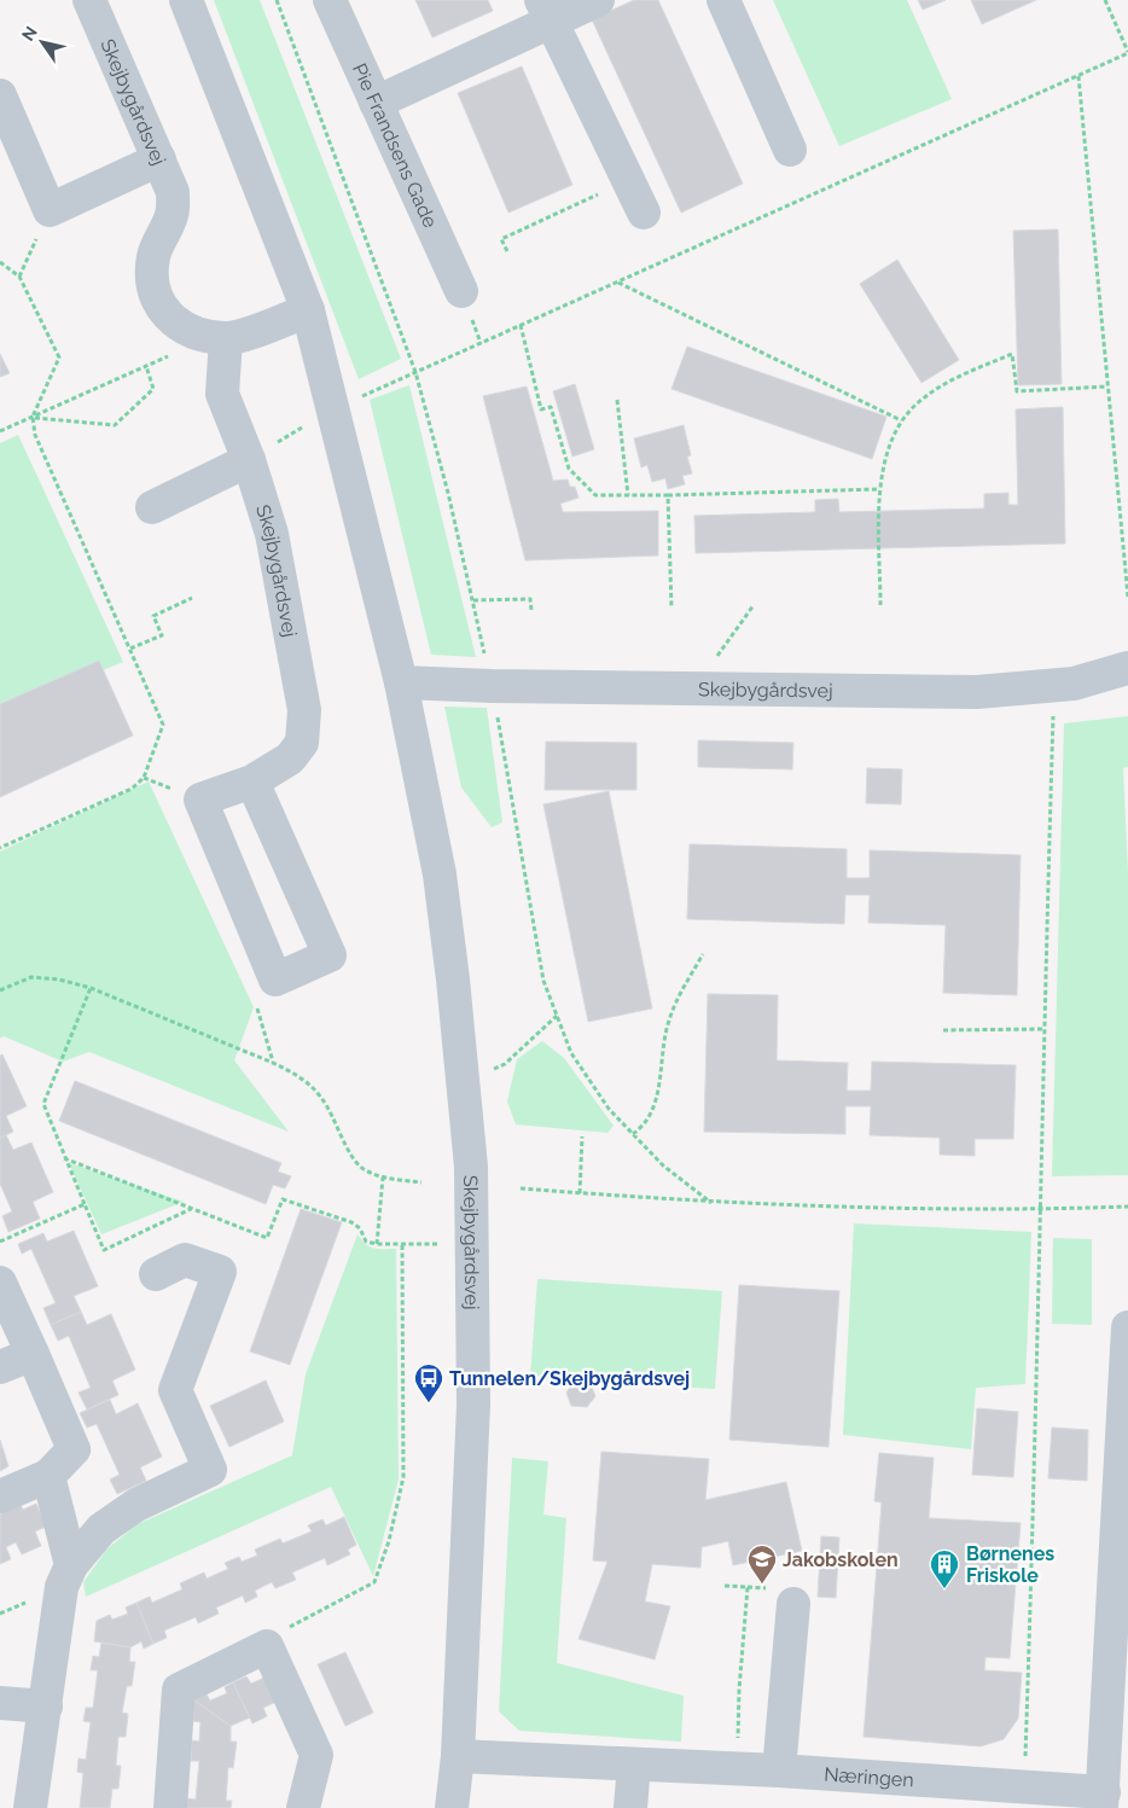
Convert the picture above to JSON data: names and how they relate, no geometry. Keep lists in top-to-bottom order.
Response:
{
  "streets": {
    "street": ["Skejbygårdsvej", "Pie Frandsens Gade", "Næringen"]
  },
  "crossings": [
    ["Skejbygårdsvej", "Næringen"]
  ],
  "places": {
    "bus stop": ["Tunnelen/Skejbygårdsvej"],
    "school or university": ["Jakobskolen"],
    "building": ["Børnenes Friskole"]
  },
  "north": "top left"
}
